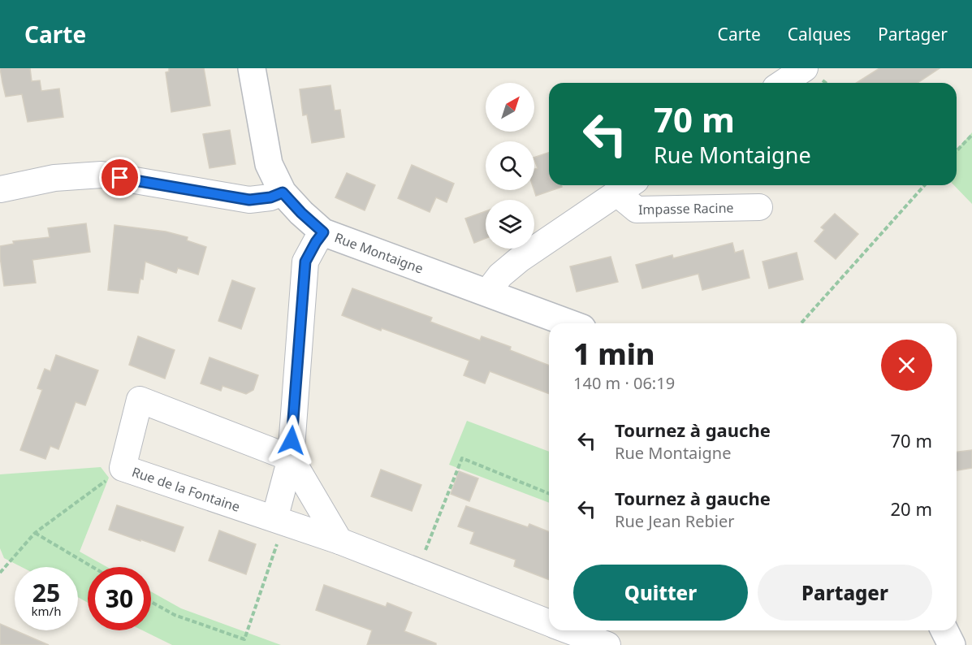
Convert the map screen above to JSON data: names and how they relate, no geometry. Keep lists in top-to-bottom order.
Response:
{
  "streets": {
    "street": ["Impasse Racine", "Rue Montaigne", "Rue de la Fontaine"]
  },
  "north": "top right",
  "page": {
    "header": "Carte",
    "nav": ["Carte", "Calques", "Partager"],
    "turn": ["70 m", "Rue Montaigne"],
    "heading": ["1 min", "140 m · 06:19"],
    "list": [
      {
        "name": "Tournez à gauche",
        "note": "Rue Montaigne",
        "value": "70 m"
      },
      {
        "name": "Tournez à gauche",
        "note": "Rue Jean Rebier",
        "value": "20 m"
      }
    ],
    "buttons": ["Quitter", "Partager"],
    "speed": "25 km/h",
    "limit": "30"
  }
}
